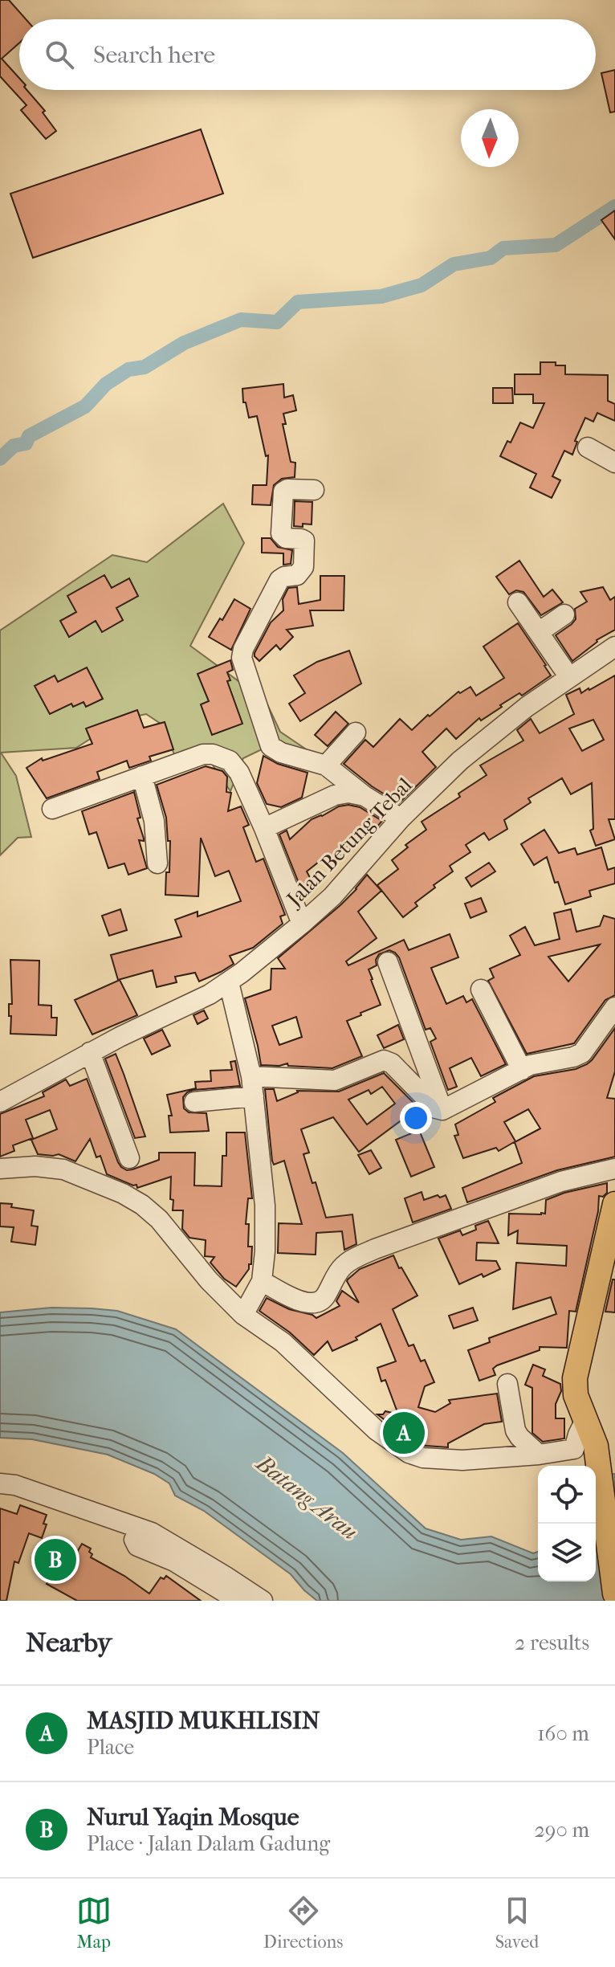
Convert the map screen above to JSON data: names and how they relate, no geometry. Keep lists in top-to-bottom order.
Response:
{
  "streets": {
    "street": ["Jalan Betung Tebal"]
  },
  "water": ["Batang Arau"],
  "north": "bottom",
  "page": {
    "search": "Search here",
    "pins": ["A", "B"],
    "heading": ["Nearby", "2 results"],
    "list": [
      {
        "mark": "A",
        "name": "MASJID MUKHLISIN",
        "note": "Place",
        "value": "160 m"
      },
      {
        "mark": "B",
        "name": "Nurul Yaqin Mosque",
        "note": "Place · Jalan Dalam Gadung",
        "value": "290 m"
      }
    ],
    "nav": ["Map", "Directions", "Saved"]
  }
}
